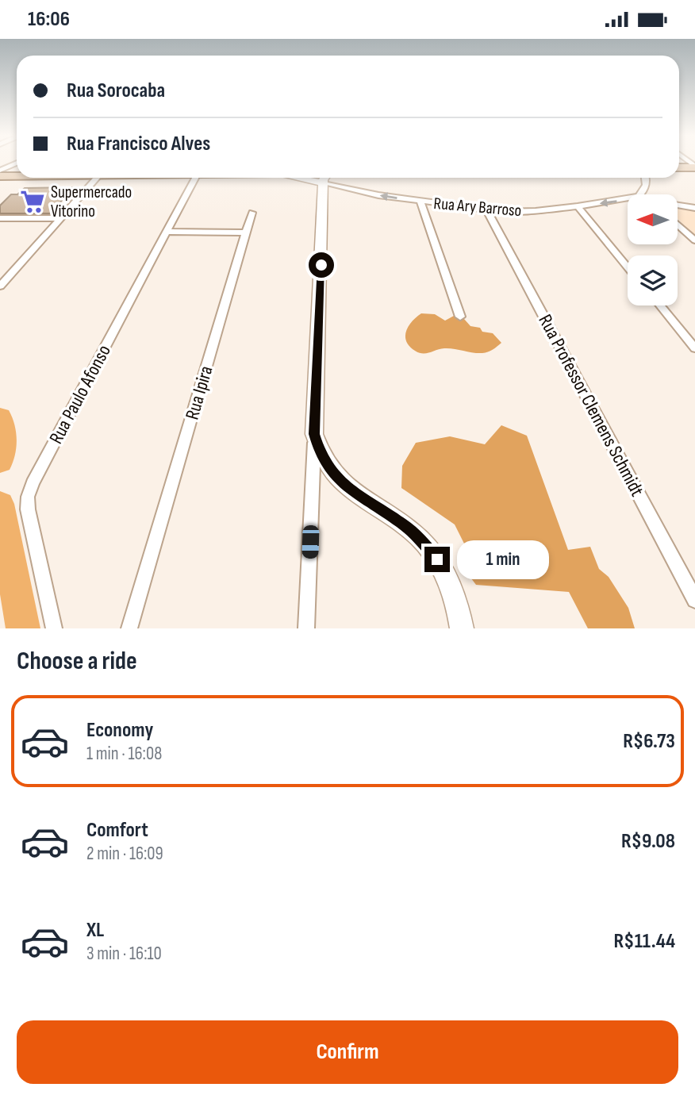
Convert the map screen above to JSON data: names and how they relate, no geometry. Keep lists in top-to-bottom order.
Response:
{
  "streets": {
    "street": [
      "Rua Ary Barroso",
      "Rua Ipira",
      "Rua Paulo Afonso",
      "Rua Professor Clemens Schmidt"
    ]
  },
  "crossings": [
    ["Rua Ary Barroso", "Rua Professor Clemens Schmidt"]
  ],
  "one_way": ["Rua Ary Barroso"],
  "places": {
    "supermarket": ["Supermercado Vitorino"]
  },
  "north": "left",
  "page": {
    "status": "16:06",
    "banner": ["Rua Sorocaba", "Rua Francisco Alves"],
    "bubble": "1 min",
    "heading": "Choose a ride",
    "list": [
      {
        "name": "Economy",
        "note": "1 min · 16:08",
        "value": "R$6.73"
      },
      {
        "name": "Comfort",
        "note": "2 min · 16:09",
        "value": "R$9.08"
      },
      {
        "name": "XL",
        "note": "3 min · 16:10",
        "value": "R$11.44"
      }
    ],
    "buttons": "Confirm"
  }
}
